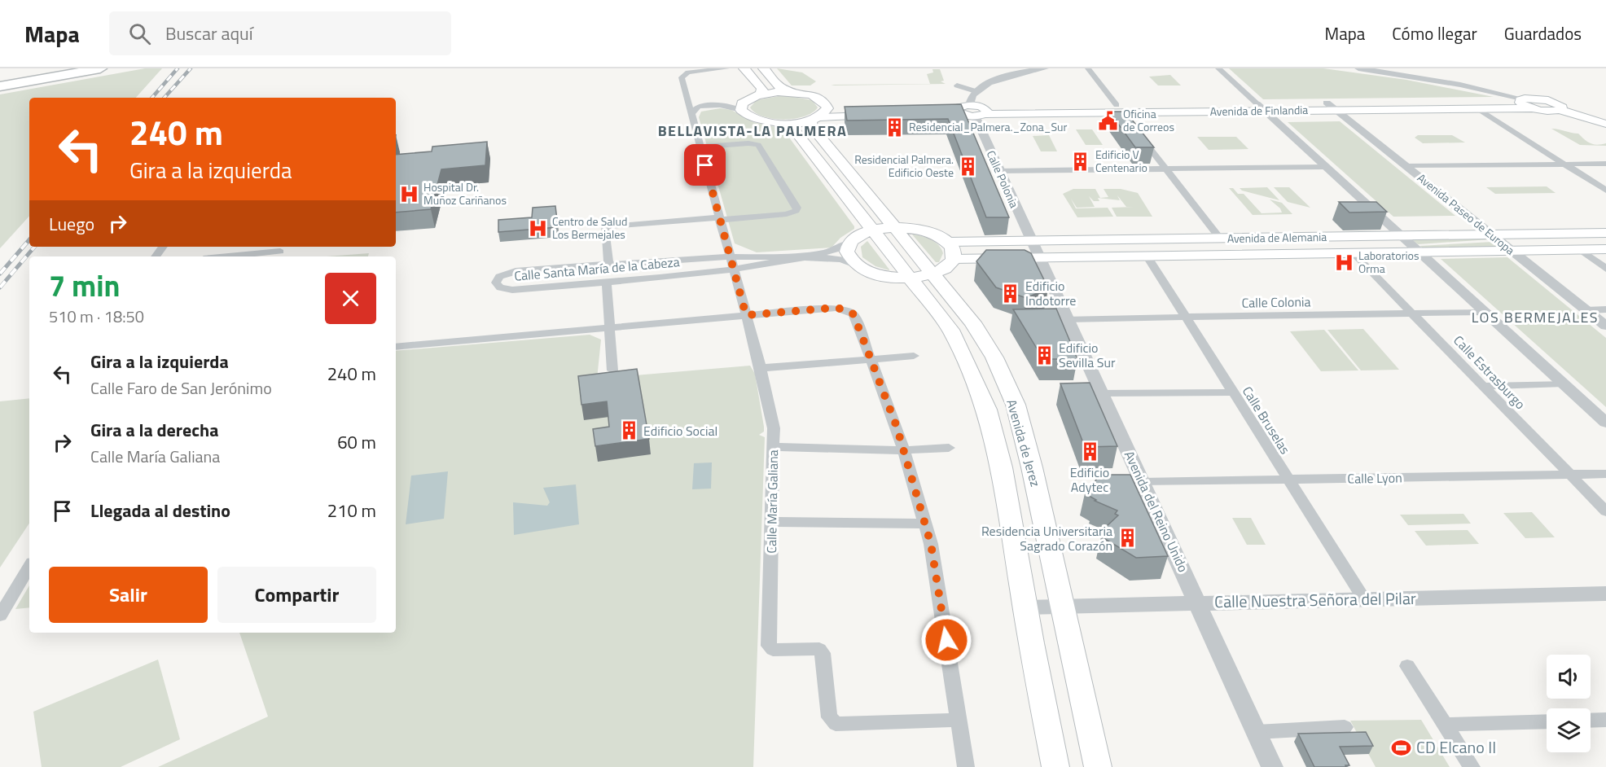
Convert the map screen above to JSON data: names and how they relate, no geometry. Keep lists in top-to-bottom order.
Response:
{
  "streets": {
    "main road": ["Avenida de Finlandia", "Avenida de Alemania", "Avenida de Jerez"],
    "street": [
      "Calle Polonia",
      "Avenida Paseo de Europa",
      "Calle Santa María de la Cabeza",
      "Calle Colonia",
      "Calle Estrasburgo",
      "Calle Bruselas",
      "Calle Lyon",
      "Calle María Galiana",
      "Avenida del Reino Unido",
      "Calle Nuestra Señora del Pilar"
    ]
  },
  "crossings": [
    ["Avenida de Finlandia", "Calle Polonia"],
    ["Avenida de Finlandia", "Avenida Paseo de Europa"],
    ["Calle Polonia", "Avenida de Alemania"],
    ["Calle Polonia", "Avenida del Reino Unido"],
    ["Avenida Paseo de Europa", "Avenida de Alemania"],
    ["Avenida de Alemania", "Calle Estrasburgo"],
    ["Avenida de Alemania", "Calle Bruselas"],
    ["Avenida de Alemania", "Avenida del Reino Unido"],
    ["Calle Santa María de la Cabeza", "Calle María Galiana"],
    ["Calle Colonia", "Calle Estrasburgo"],
    ["Calle Colonia", "Calle Bruselas"],
    ["Calle Colonia", "Avenida del Reino Unido"],
    ["Calle Estrasburgo", "Calle Lyon"],
    ["Calle Bruselas", "Calle Lyon"],
    ["Calle Bruselas", "Calle Nuestra Señora del Pilar"],
    ["Avenida de Jerez", "Calle Nuestra Señora del Pilar"],
    ["Calle Lyon", "Avenida del Reino Unido"],
    ["Avenida del Reino Unido", "Calle Nuestra Señora del Pilar"]
  ],
  "districts": ["BELLAVISTA-LA PALMERA", "LOS BERMEJALES"],
  "places": {
    "public building": ["Oficina de Correos"],
    "building": [
      "Residencial_Palmera._Zona_Sur",
      "Edificio V Centenario",
      "Residencial Palmera. Edificio Oeste",
      "Edificio Indotorre",
      "Edificio Sevilla Sur",
      "Edificio Social",
      "Edificio Adytec",
      "Residencia Universitaria Sagrado Corazón"
    ],
    "hospital": ["Hospital Dr. Muñoz Cariñanos", "Centro de Salud Los Bermejales", "Laboratorios Orma"],
    "sports": ["CD Elcano II"]
  },
  "page": {
    "header": "Mapa",
    "search": "Buscar aquí",
    "nav": ["Mapa", "Cómo llegar", "Guardados"],
    "turn": ["240 m", "Gira a la izquierda"],
    "then": "Luego",
    "heading": ["7 min", "510 m · 18:50"],
    "list": [
      {
        "name": "Gira a la izquierda",
        "note": "Calle Faro de San Jerónimo",
        "value": "240 m"
      },
      {
        "name": "Gira a la derecha",
        "note": "Calle María Galiana",
        "value": "60 m"
      },
      {
        "name": "Llegada al destino",
        "value": "210 m"
      }
    ],
    "buttons": ["Salir", "Compartir"]
  }
}
